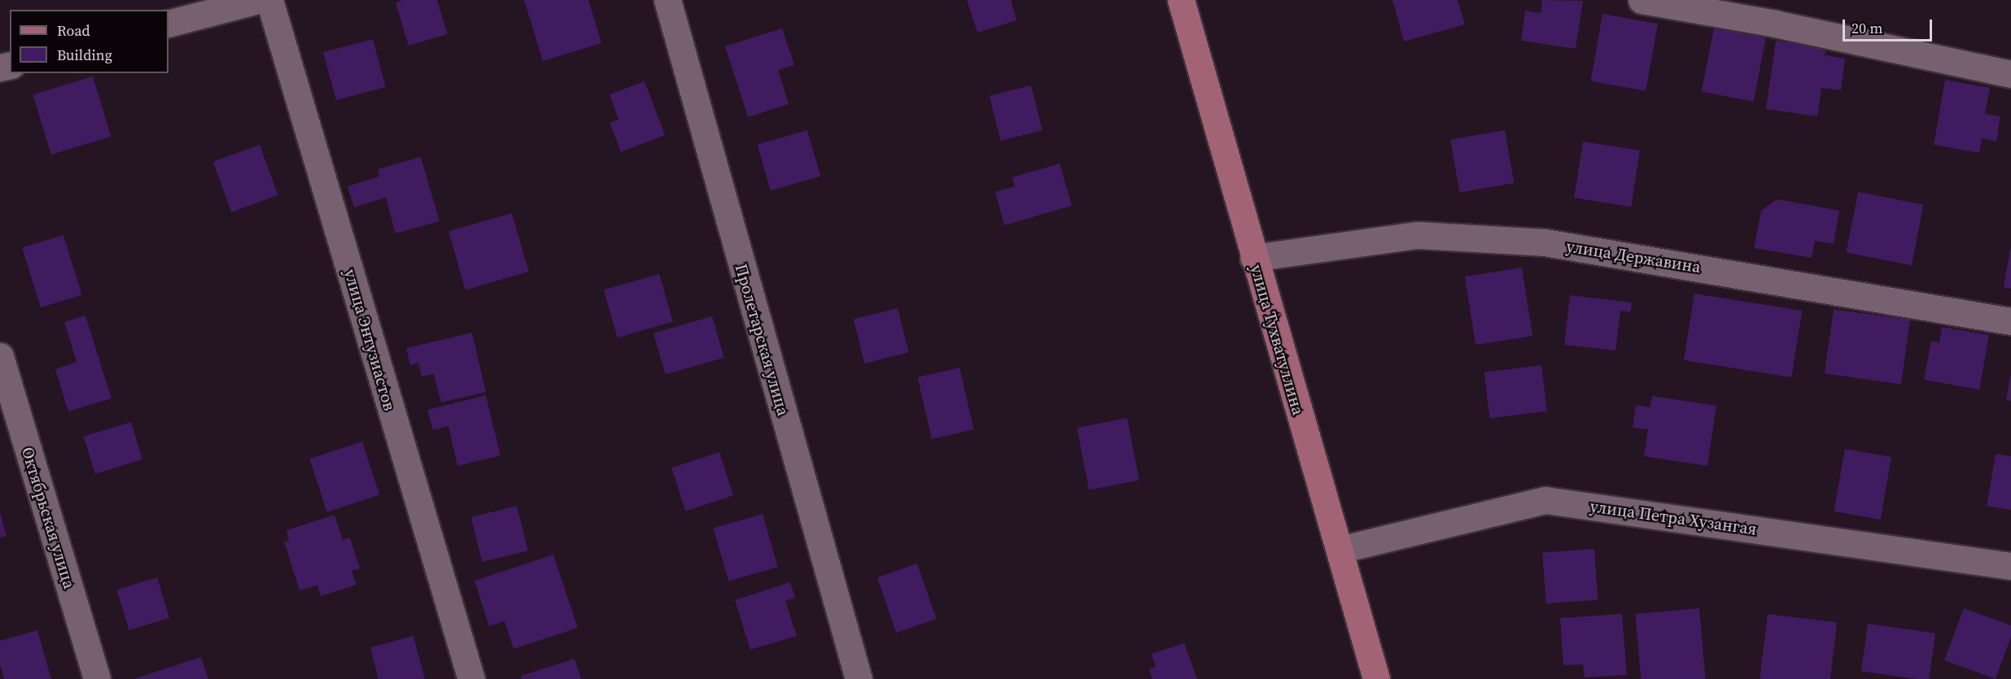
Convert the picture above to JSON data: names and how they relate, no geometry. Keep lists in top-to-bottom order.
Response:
{
  "streets": {
    "main road": ["улица Тухватуллина"],
    "street": [
      "улица Державина",
      "улица Энтузиастов",
      "Пролетарская улица",
      "Октябрьская улица",
      "улица Петра Хузангая"
    ]
  },
  "crossings": [
    ["улица Державина", "улица Тухватуллина"],
    ["улица Тухватуллина", "улица Петра Хузангая"]
  ],
  "legend": ["Road", "Building"],
  "scale_bar": "20 m"
}
